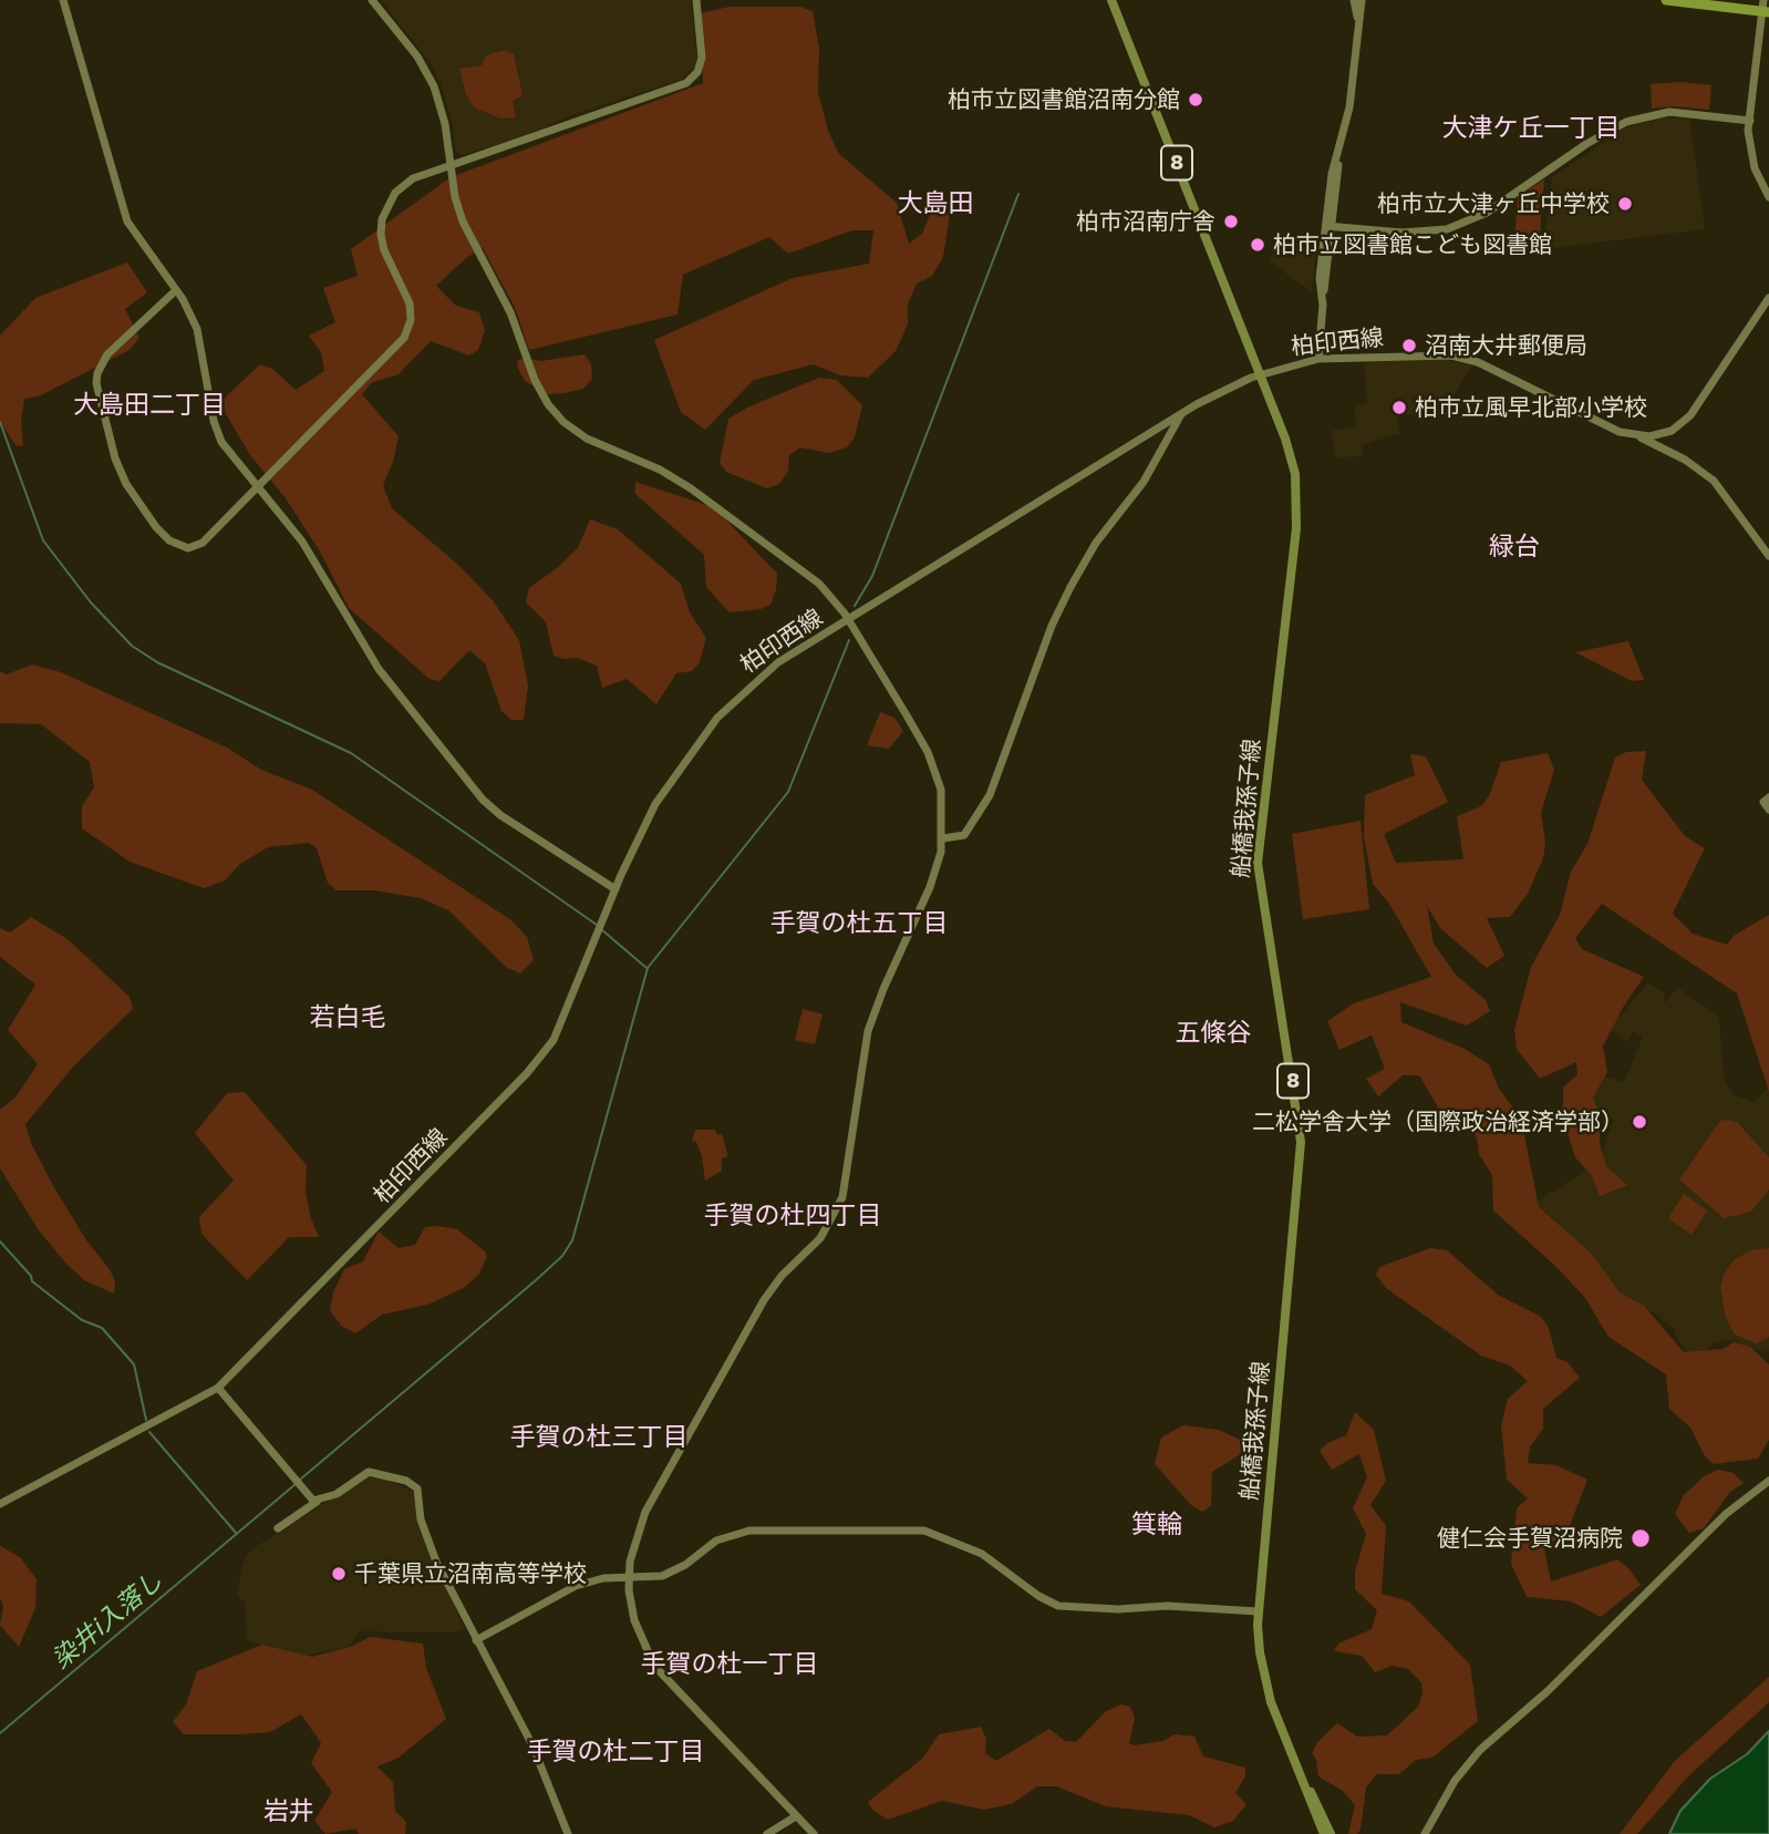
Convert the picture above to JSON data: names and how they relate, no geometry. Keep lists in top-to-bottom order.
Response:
{
  "streets": {
    "main road": ["8", "船橋我孫子線"],
    "street": ["柏印西線"]
  },
  "crossings": [
    ["柏印西線", "船橋我孫子線"]
  ],
  "districts": [
    "大津ケ丘一丁目",
    "大島田",
    "大島田二丁目",
    "緑台",
    "手賀の杜五丁目",
    "若白毛",
    "五條谷",
    "手賀の杜四丁目",
    "手賀の杜三丁目",
    "箕輪",
    "手賀の杜一丁目",
    "手賀の杜二丁目",
    "岩井"
  ],
  "water": ["染井i入落し"],
  "places": [
    "柏市立図書館沼南分館",
    "柏市立大津ヶ丘中学校",
    "柏市沼南庁舎",
    "柏市立図書館こども図書館",
    "沼南大井郵便局",
    "柏市立風早北部小学校",
    "二松学舎大学（国際政治経済学部）",
    "健仁会手賀沼病院",
    "千葉県立沼南高等学校"
  ]
}
